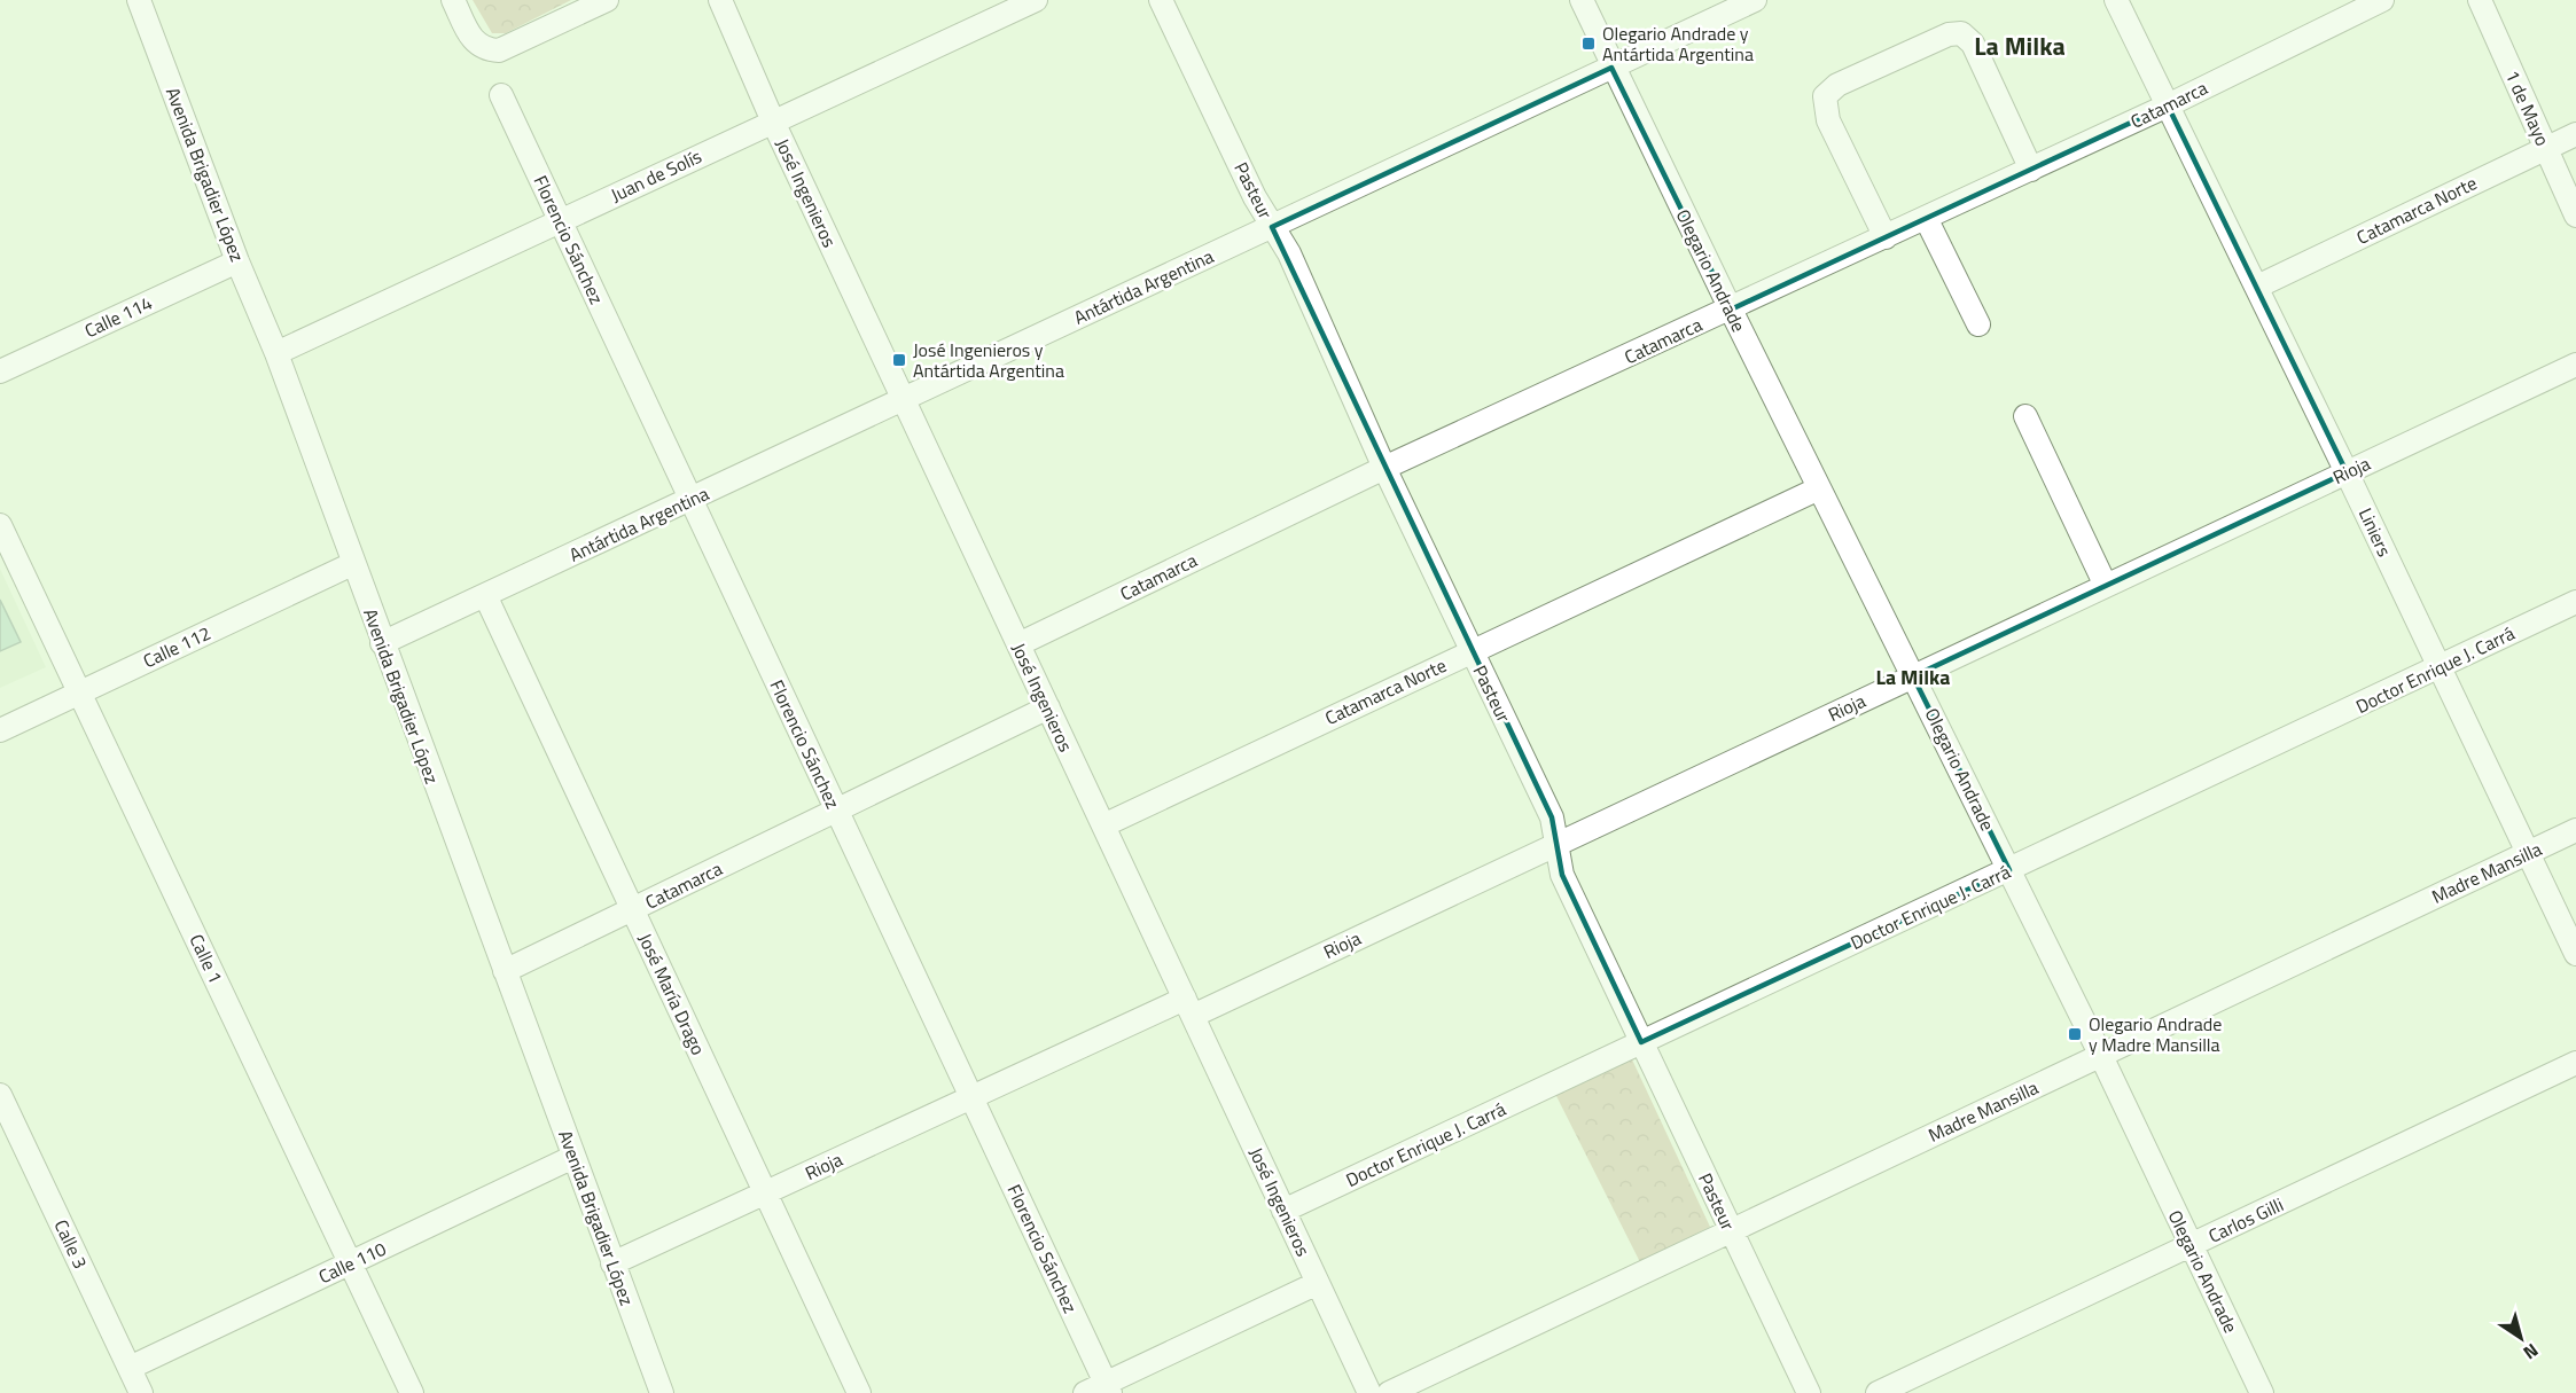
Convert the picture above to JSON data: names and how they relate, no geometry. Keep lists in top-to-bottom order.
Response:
{
  "streets": {
    "street": [
      "Catamarca",
      "1 de Mayo",
      "Avenida Brigadier López",
      "Juan de Solís",
      "Pasteur",
      "José Ingenieros",
      "Catamarca Norte",
      "Florencio Sánchez",
      "Olegario Andrade",
      "Antártida Argentina",
      "Calle 114",
      "Rioja",
      "Liniers",
      "Calle 112",
      "Doctor Enrique J. Carrá",
      "Madre Mansilla",
      "Calle 1",
      "José María Drago",
      "Carlos Gilli",
      "Calle 3",
      "Calle 110"
    ]
  },
  "crossings": [
    ["Catamarca", "Avenida Brigadier López"],
    ["Catamarca", "Pasteur"],
    ["Catamarca", "José Ingenieros"],
    ["Catamarca", "Florencio Sánchez"],
    ["Catamarca", "Olegario Andrade"],
    ["Catamarca", "Liniers"],
    ["Catamarca", "José María Drago"],
    ["1 de Mayo", "Catamarca Norte"],
    ["Avenida Brigadier López", "Juan de Solís"],
    ["Avenida Brigadier López", "Antártida Argentina"],
    ["Avenida Brigadier López", "Calle 114"],
    ["Avenida Brigadier López", "Rioja"],
    ["Avenida Brigadier López", "Calle 112"],
    ["Avenida Brigadier López", "Calle 110"],
    ["Juan de Solís", "José Ingenieros"],
    ["Juan de Solís", "Florencio Sánchez"],
    ["Pasteur", "Catamarca Norte"],
    ["Pasteur", "Antártida Argentina"],
    ["Pasteur", "Rioja"],
    ["Pasteur", "Doctor Enrique J. Carrá"],
    ["Pasteur", "Madre Mansilla"],
    ["José Ingenieros", "Catamarca Norte"],
    ["José Ingenieros", "Antártida Argentina"],
    ["José Ingenieros", "Rioja"],
    ["José Ingenieros", "Doctor Enrique J. Carrá"],
    ["Catamarca Norte", "Olegario Andrade"],
    ["Catamarca Norte", "Liniers"],
    ["Florencio Sánchez", "Antártida Argentina"],
    ["Florencio Sánchez", "Rioja"],
    ["Olegario Andrade", "Antártida Argentina"],
    ["Olegario Andrade", "Rioja"],
    ["Olegario Andrade", "Doctor Enrique J. Carrá"],
    ["Olegario Andrade", "Madre Mansilla"],
    ["Olegario Andrade", "Carlos Gilli"],
    ["Antártida Argentina", "José María Drago"],
    ["Rioja", "Liniers"],
    ["Rioja", "José María Drago"],
    ["Liniers", "Doctor Enrique J. Carrá"],
    ["Liniers", "Madre Mansilla"],
    ["Calle 112", "Calle 1"],
    ["Calle 1", "Calle 110"],
    ["Calle 3", "Calle 110"]
  ],
  "districts": ["La Milka", "La Milka"],
  "places": {
    "transit": ["Olegario Andrade y Antártida Argentina", "José Ingenieros y Antártida Argentina", "Olegario Andrade y Madre Mansilla"]
  },
  "north": "bottom right"
}
